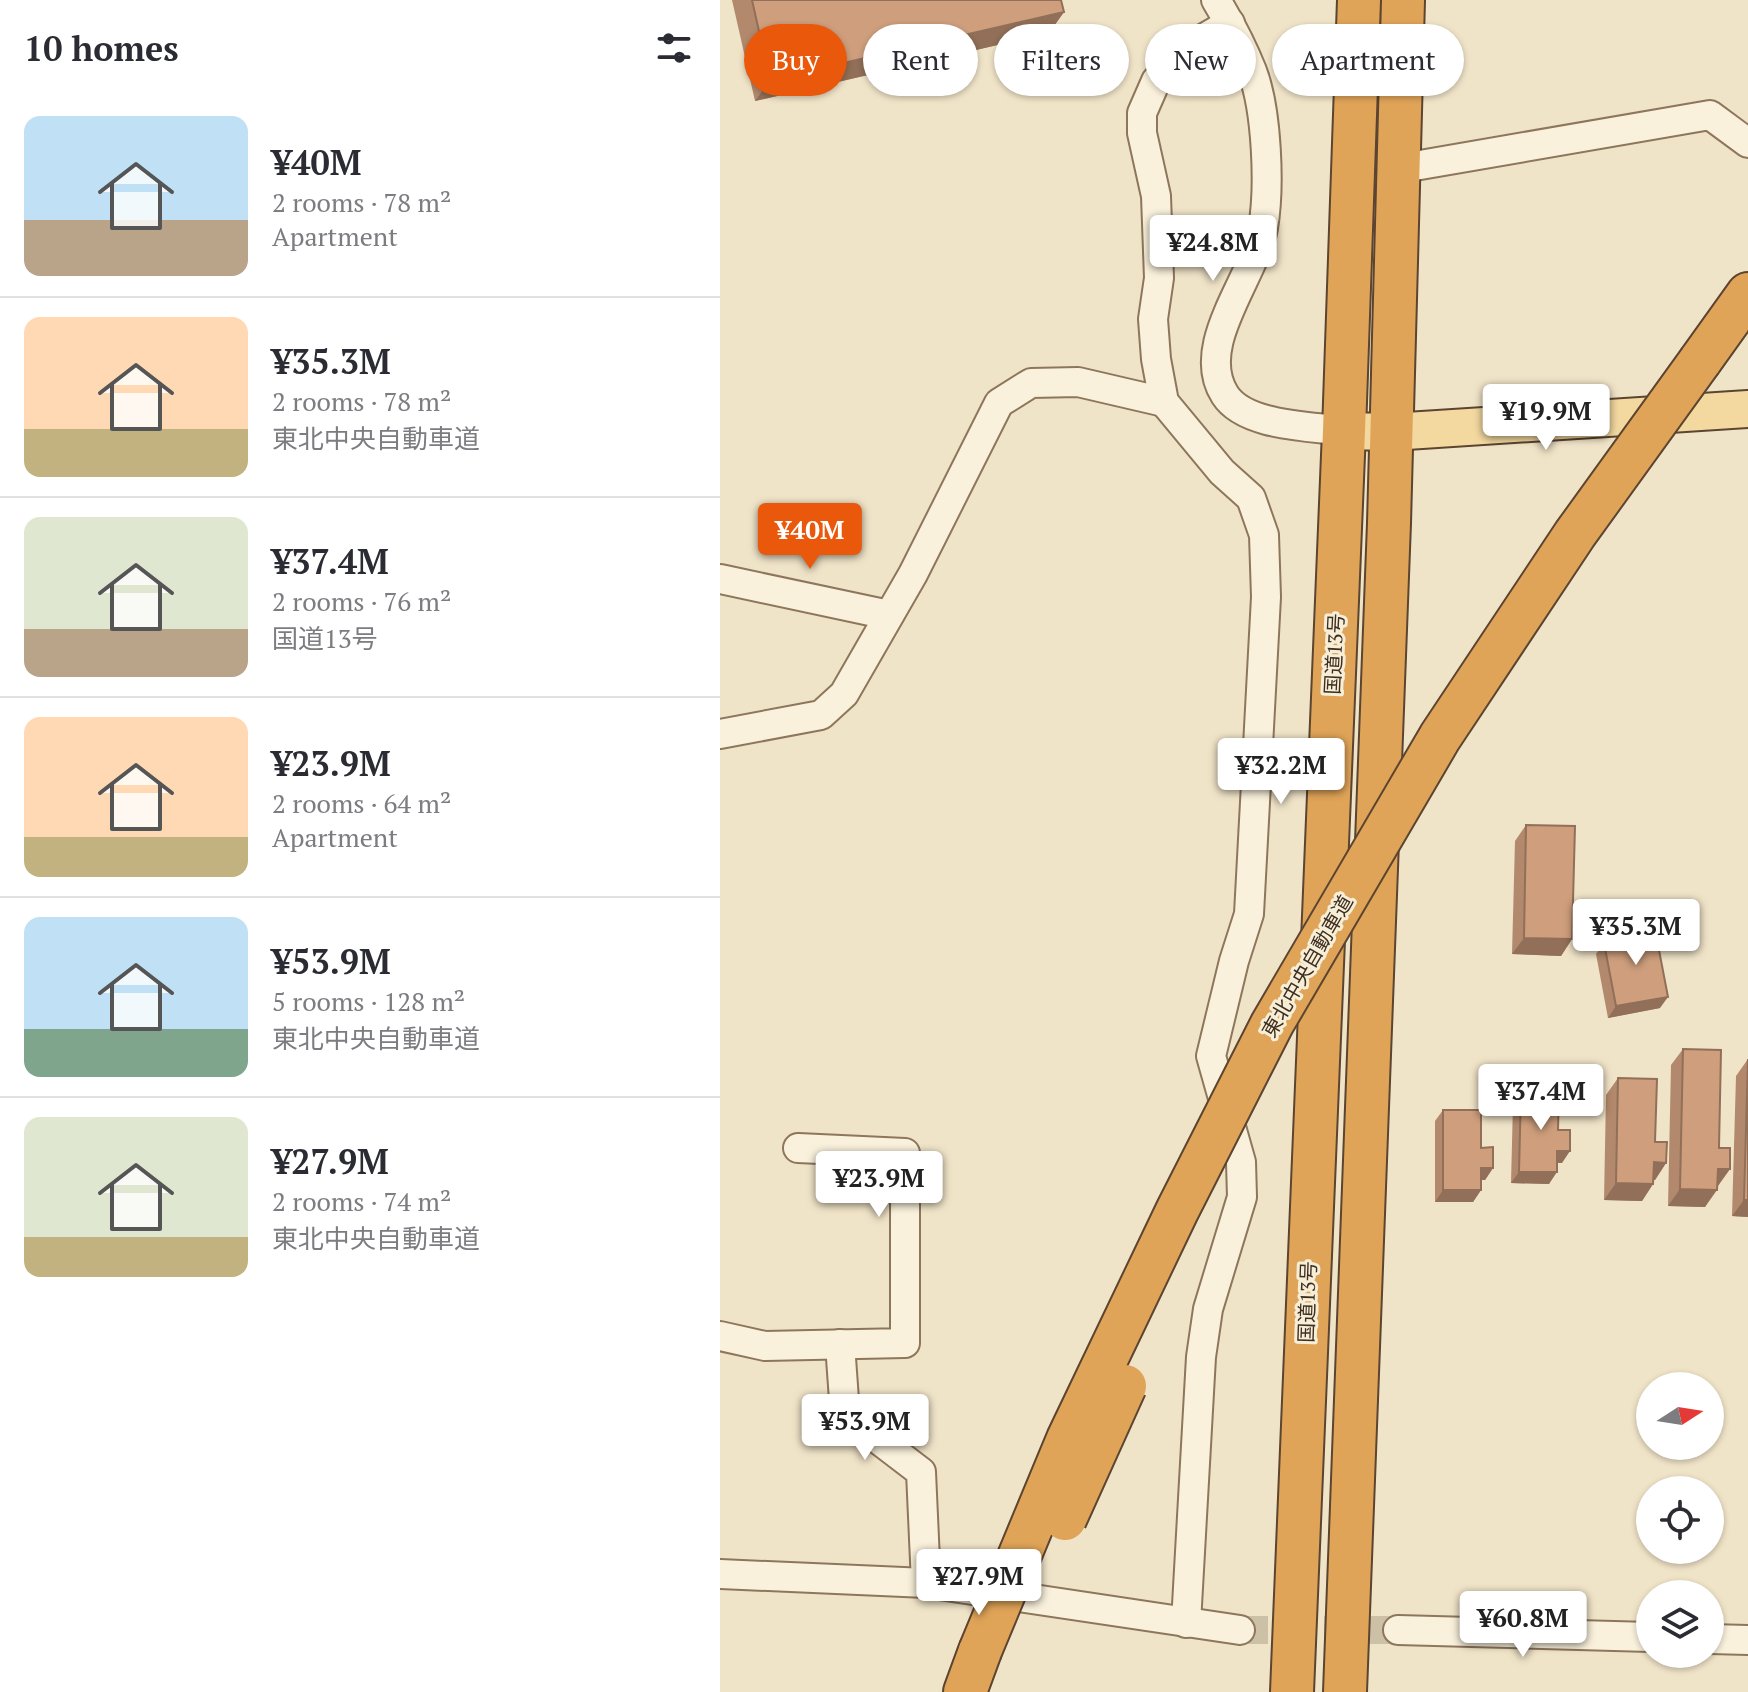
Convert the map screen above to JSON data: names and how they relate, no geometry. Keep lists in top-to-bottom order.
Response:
{
  "streets": {
    "highway": ["国道13号", "東北中央自動車道"]
  },
  "north": "right",
  "page": {
    "heading": "10 homes",
    "chip": [
      "Buy",
      "Rent",
      "Filters",
      "New",
      "Apartment"
    ],
    "list": [
      {
        "name": "¥40M",
        "note": "2 rooms · 78 m² · Apartment"
      },
      {
        "name": "¥35.3M",
        "note": "2 rooms · 78 m² · 東北中央自動車道"
      },
      {
        "name": "¥37.4M",
        "note": "2 rooms · 76 m² · 国道13号"
      },
      {
        "name": "¥23.9M",
        "note": "2 rooms · 64 m² · Apartment"
      },
      {
        "name": "¥53.9M",
        "note": "5 rooms · 128 m² · 東北中央自動車道"
      },
      {
        "name": "¥27.9M",
        "note": "2 rooms · 74 m² · 東北中央自動車道"
      }
    ],
    "price": [
      "¥24.8M",
      "¥19.9M",
      "¥40M",
      "¥32.2M",
      "¥35.3M",
      "¥37.4M",
      "¥23.9M",
      "¥53.9M",
      "¥27.9M",
      "¥60.8M"
    ]
  }
}
